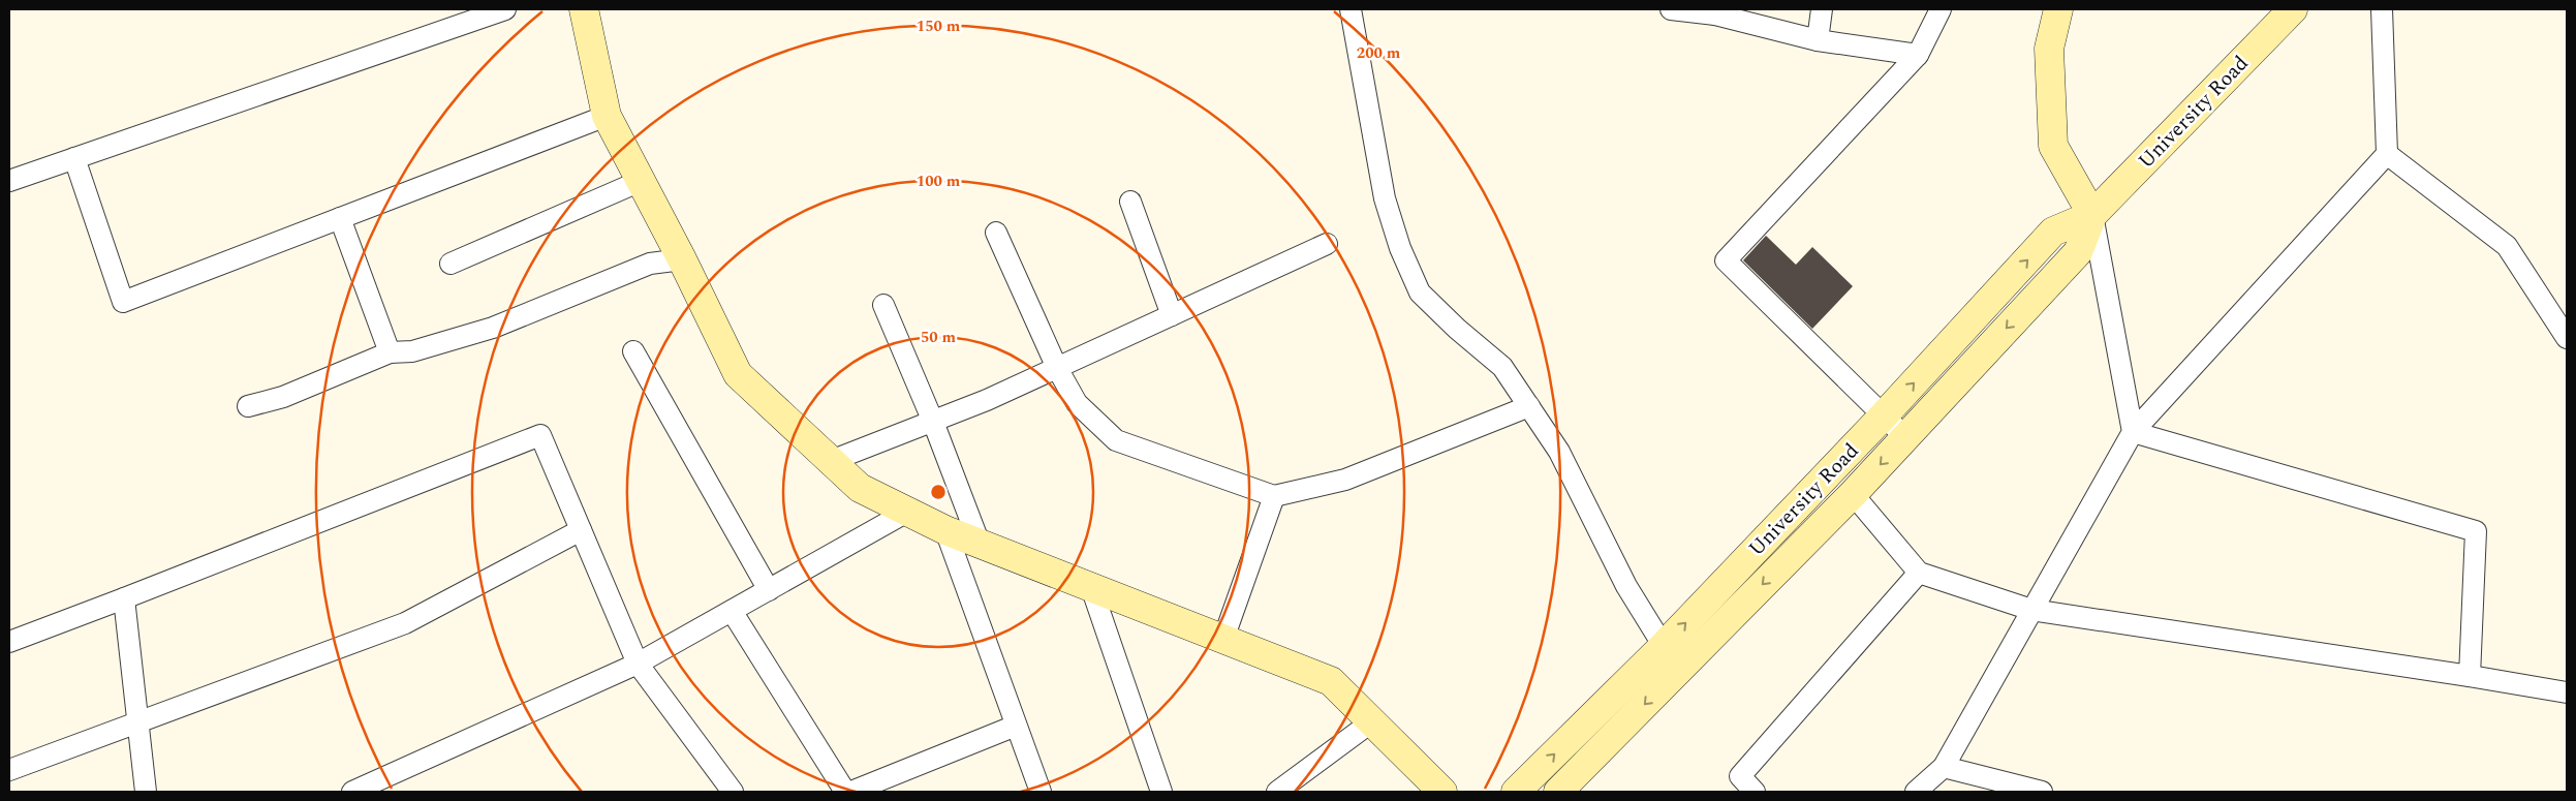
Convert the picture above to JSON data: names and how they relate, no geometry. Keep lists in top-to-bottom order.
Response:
{
  "streets": {
    "street": ["University Road"]
  },
  "rings": [
    "150 m",
    "200 m",
    "100 m",
    "50 m"
  ]
}
